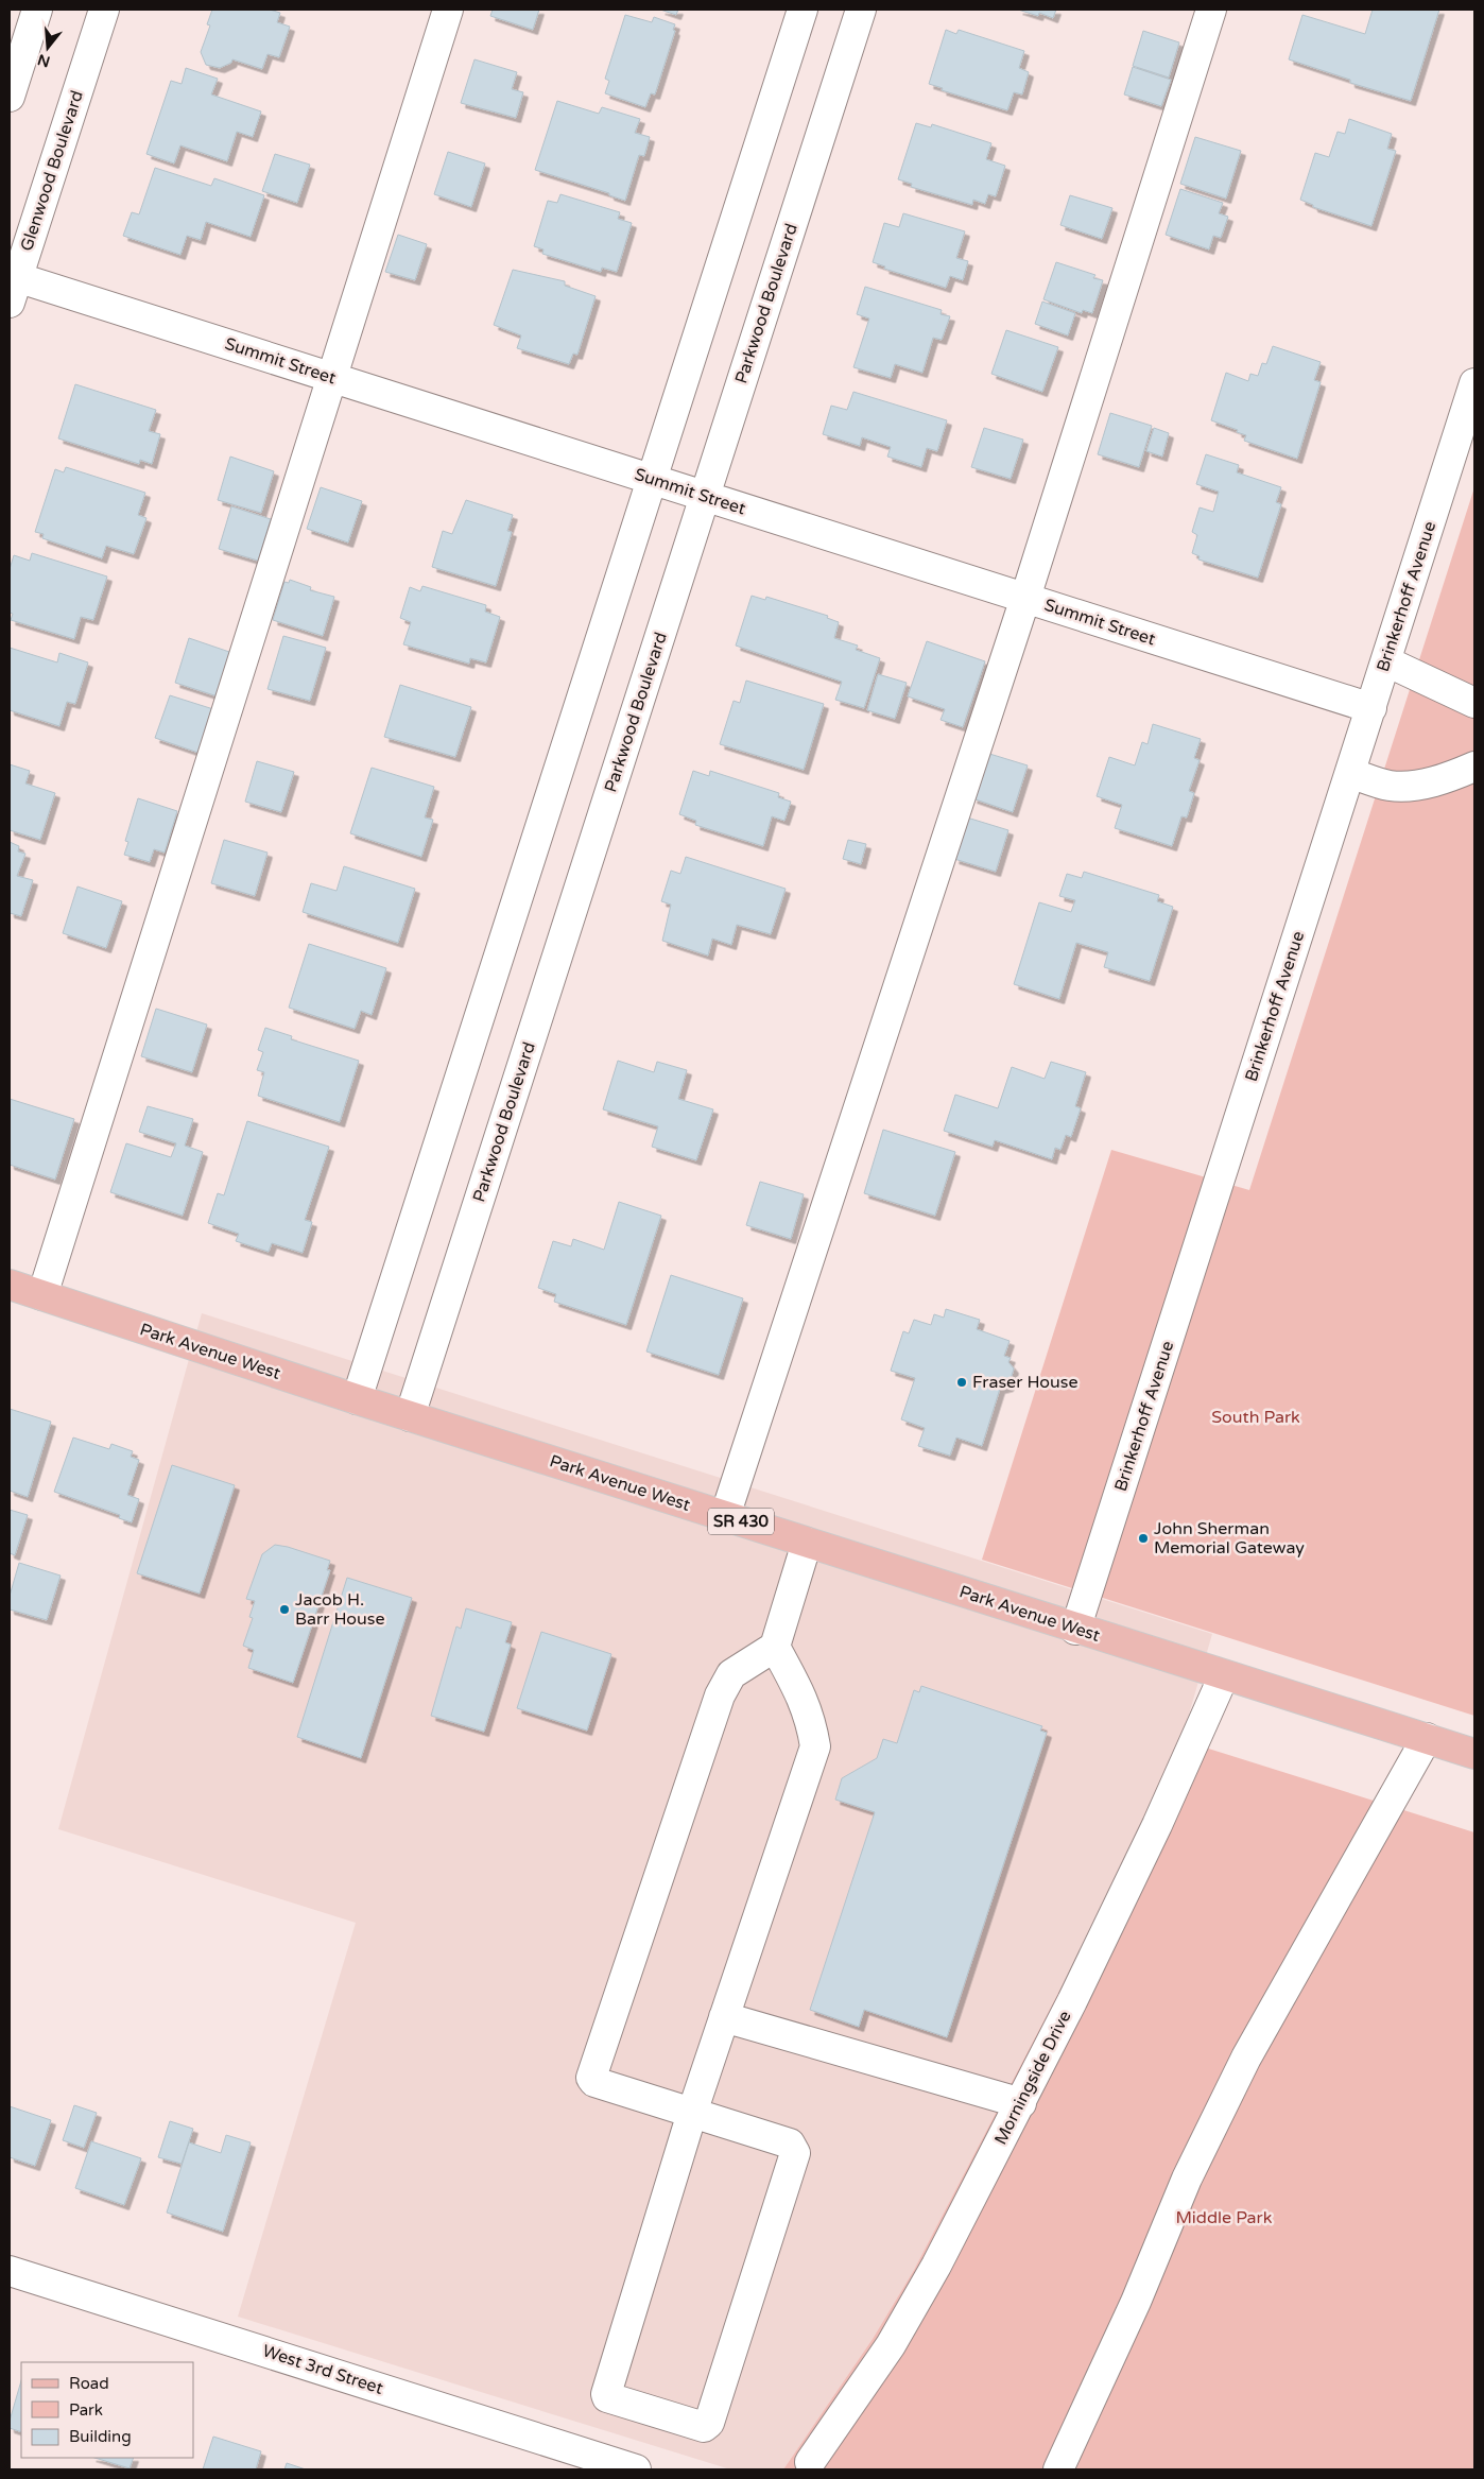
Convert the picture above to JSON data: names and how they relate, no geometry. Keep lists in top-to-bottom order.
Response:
{
  "streets": {
    "main road": ["Park Avenue West", "SR 430"],
    "street": [
      "Glenwood Boulevard",
      "Parkwood Boulevard",
      "Summit Street",
      "Brinkerhoff Avenue",
      "Morningside Drive",
      "West 3rd Street"
    ]
  },
  "crossings": [
    ["Glenwood Boulevard", "Summit Street"],
    ["Parkwood Boulevard", "Summit Street"],
    ["Parkwood Boulevard", "Park Avenue West"],
    ["Summit Street", "Brinkerhoff Avenue"],
    ["Brinkerhoff Avenue", "Park Avenue West"],
    ["Park Avenue West", "Morningside Drive"]
  ],
  "parks": ["South Park", "Middle Park"],
  "places": ["Fraser House", "John Sherman Memorial Gateway", "Jacob H. Barr House"],
  "legend": ["Road", "Park", "Building"],
  "north": "bottom"
}
